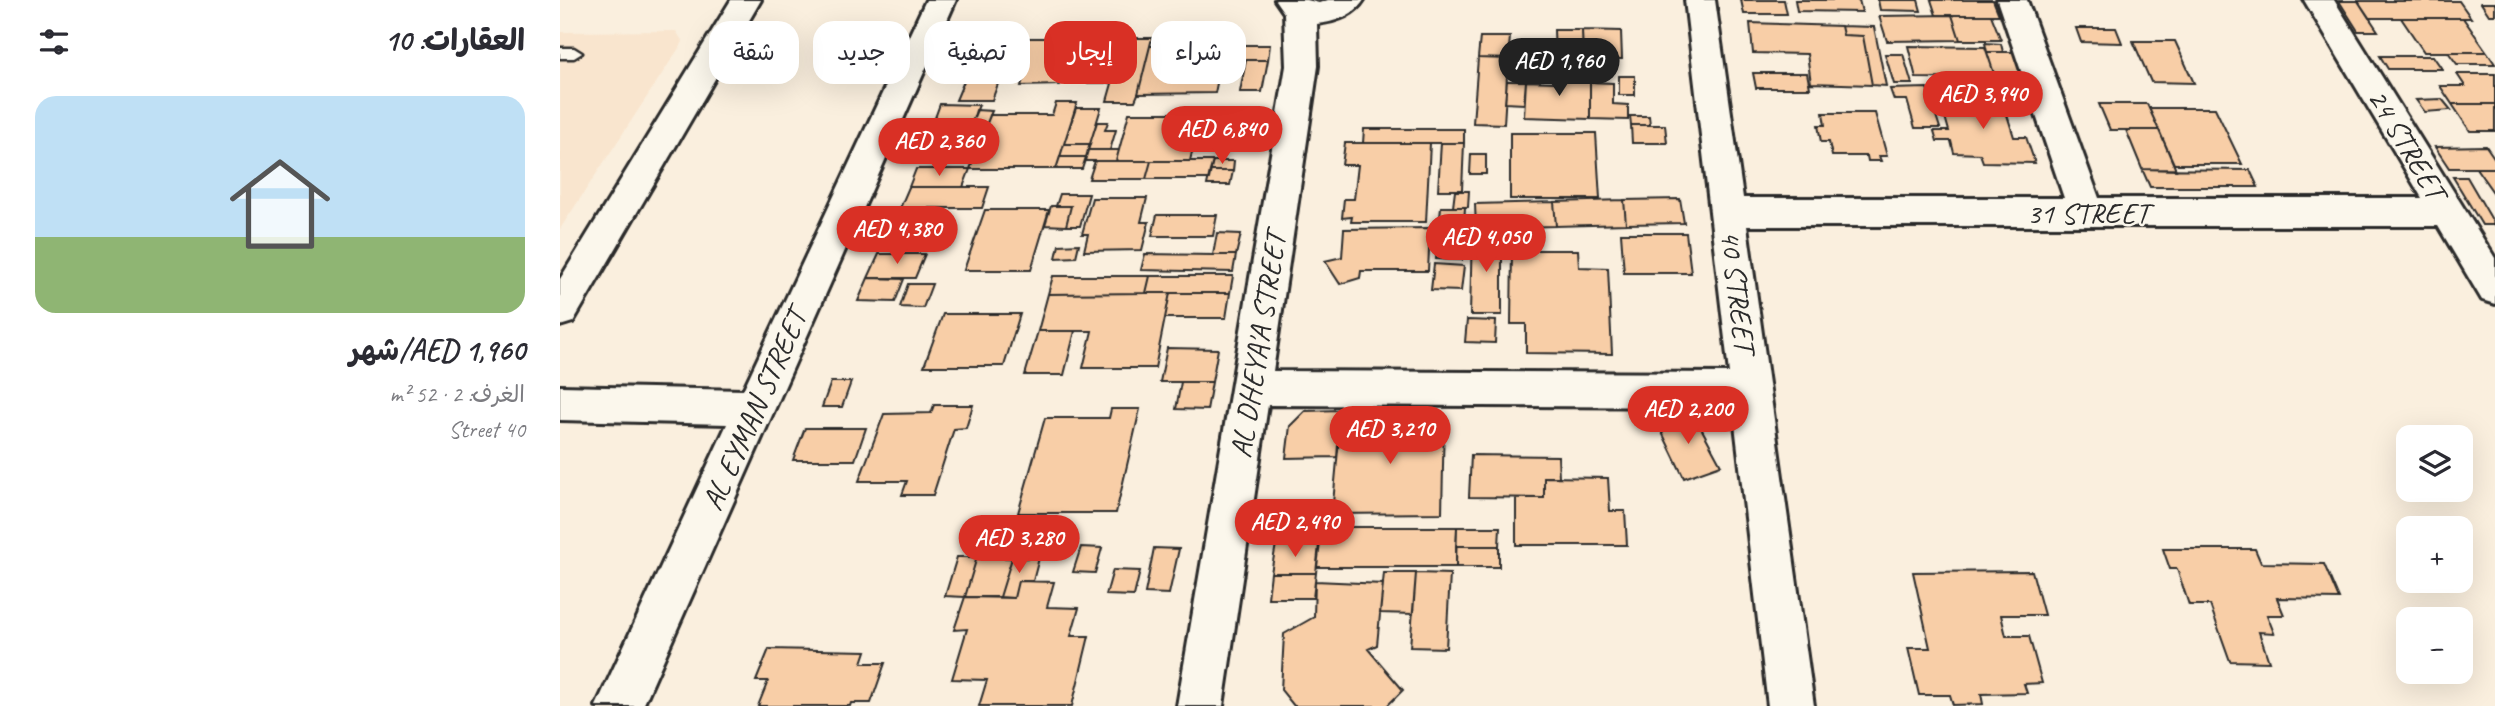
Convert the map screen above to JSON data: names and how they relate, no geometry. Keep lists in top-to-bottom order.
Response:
{
  "streets": {
    "street": [
      "24 STREET",
      "31 STREET",
      "40 STREET",
      "AL DHEYA'A STREET",
      "AL EYMAN STREET"
    ]
  },
  "crossings": [
    ["24 STREET", "31 STREET"],
    ["31 STREET", "40 STREET"]
  ],
  "page": {
    "heading": "العقارات: 10",
    "chip": [
      "شراء",
      "إيجار",
      "تصفية",
      "جديد",
      "شقة"
    ],
    "price": [
      "AED 1,960",
      "AED 3,940",
      "AED 6,840",
      "AED 2,360",
      "AED 4,380",
      "AED 4,050",
      "AED 2,200",
      "AED 3,210",
      "AED 2,490",
      "AED 3,280"
    ],
    "list": [
      {
        "name": "AED 1,960/شهر",
        "note": "الغرف: 2 · 52 m² · 40 Street"
      }
    ],
    "map_buttons": ["+", "−"]
  }
}
